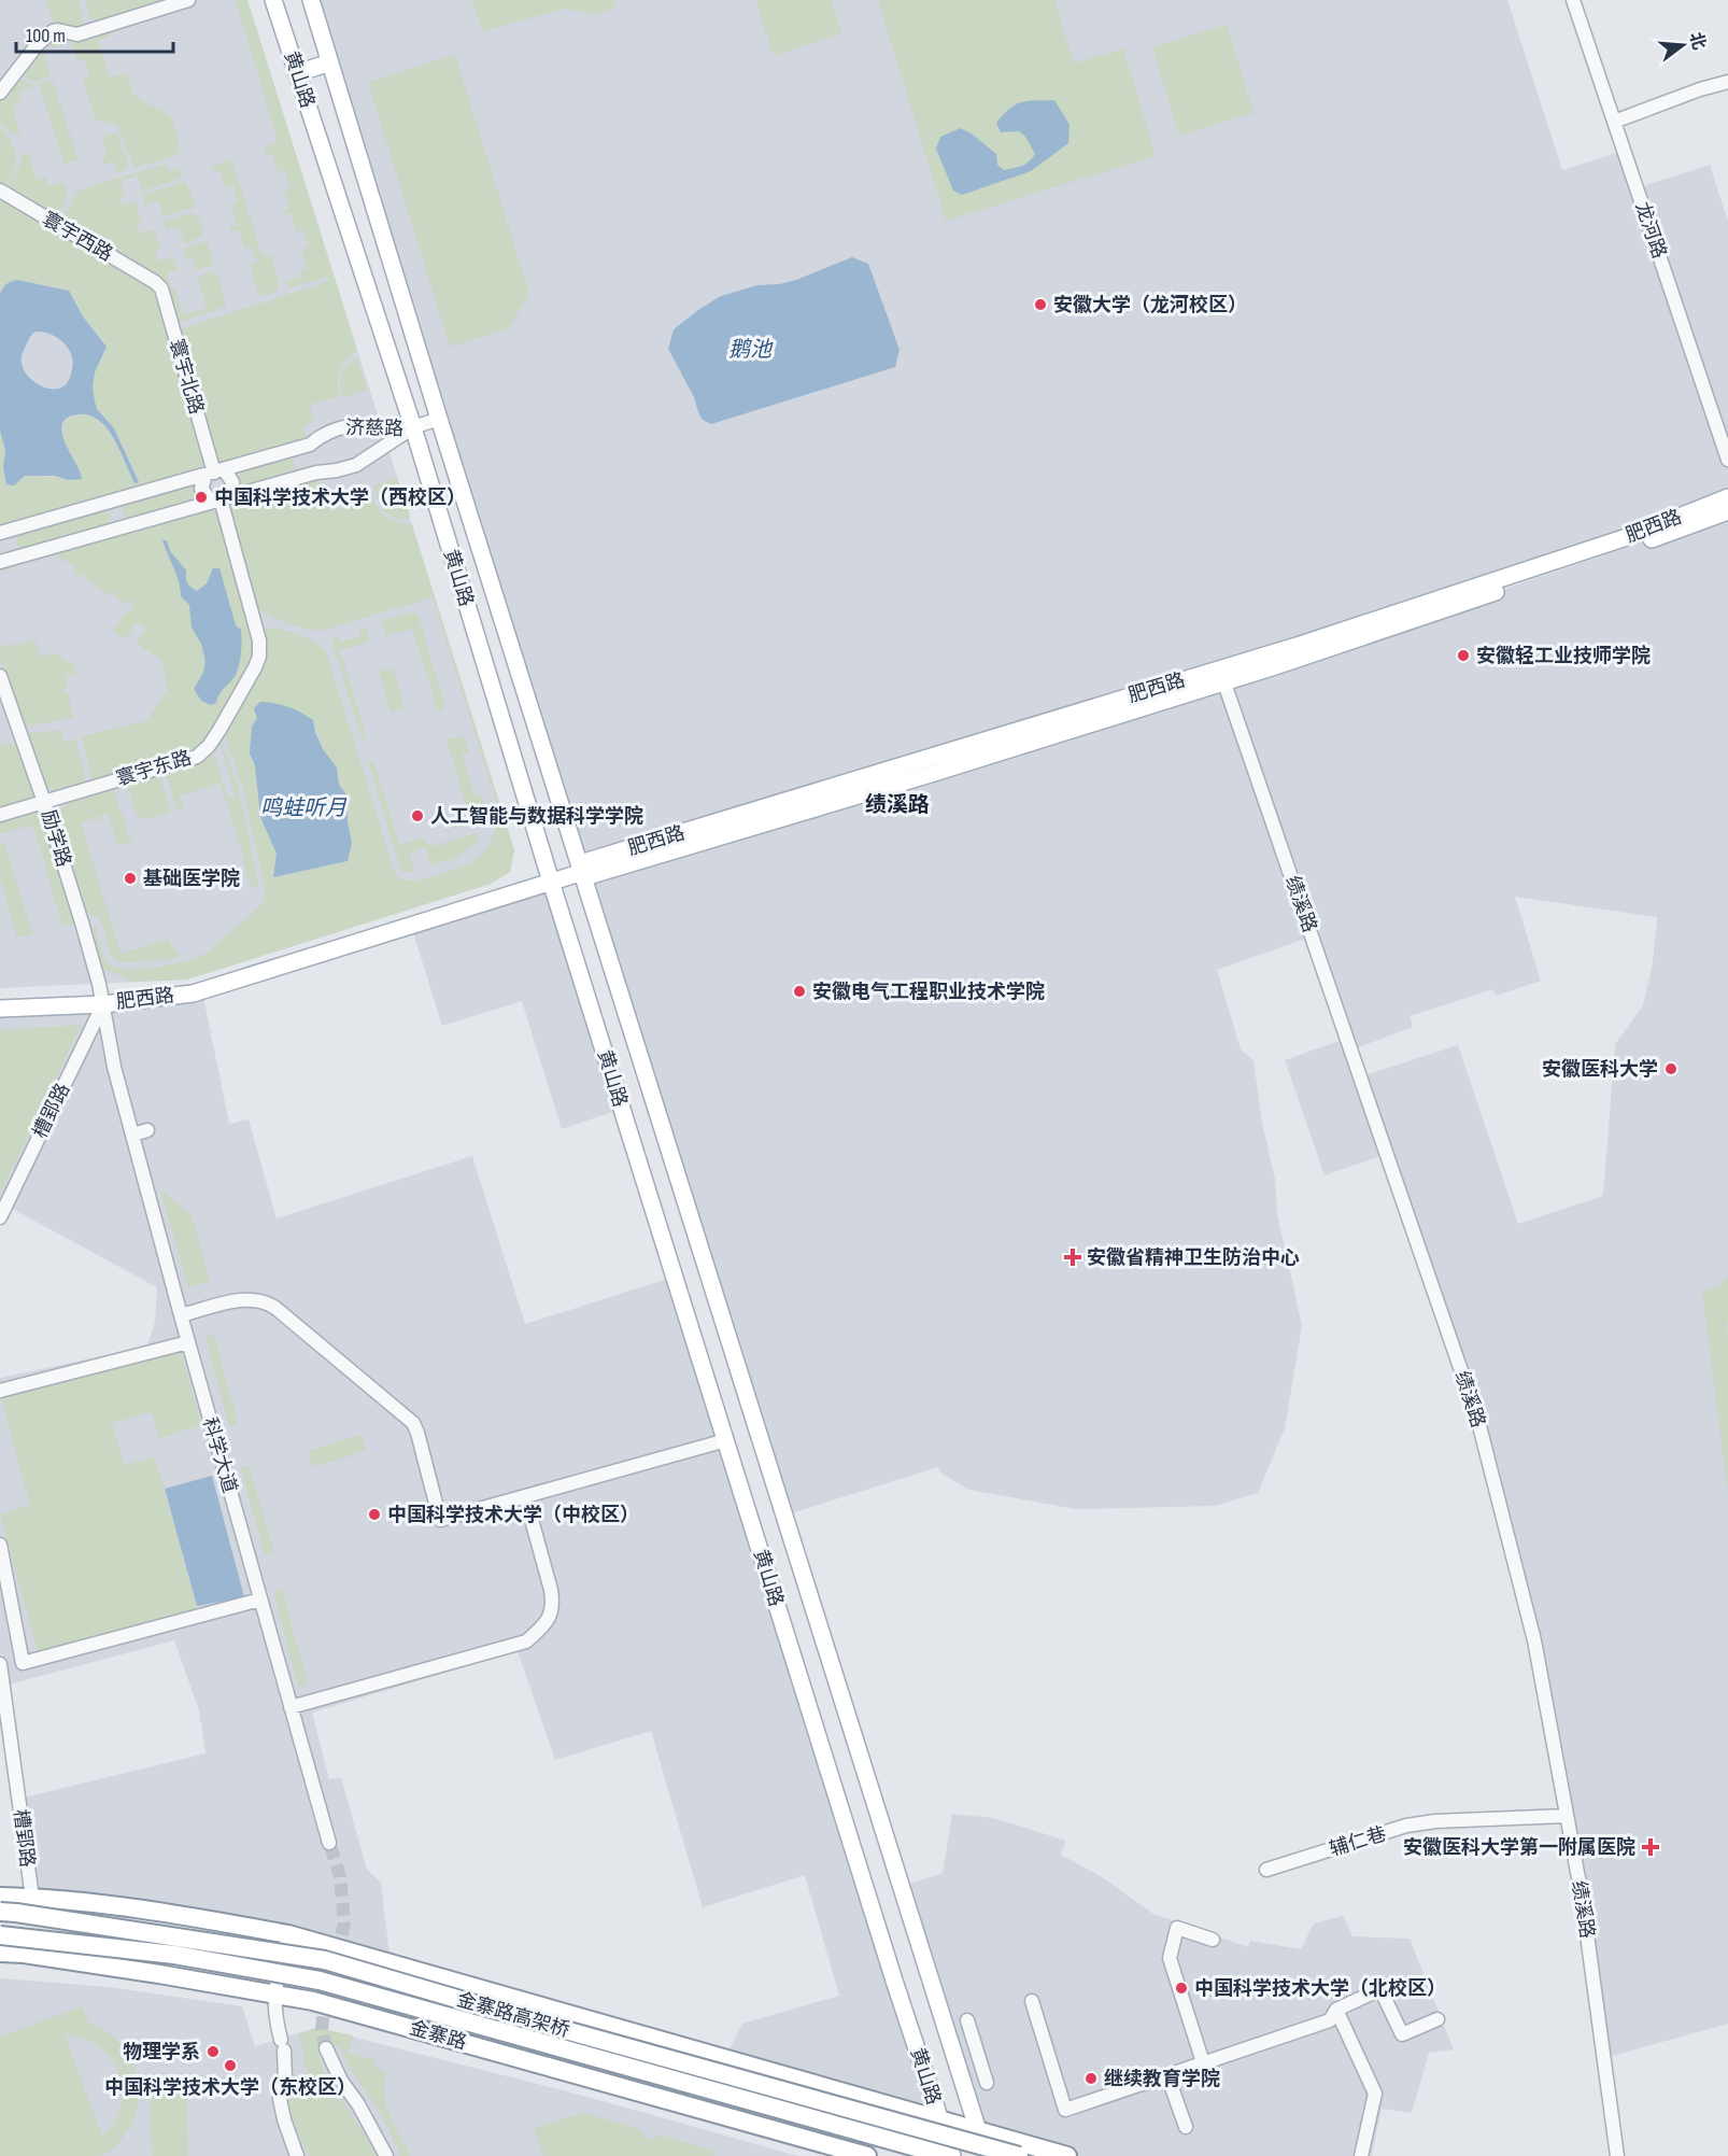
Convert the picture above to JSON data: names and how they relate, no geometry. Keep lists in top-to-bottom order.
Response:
{
  "streets": {
    "highway": ["金寨路高架桥", "金寨路"],
    "main road": ["黄山路", "肥西路"],
    "street": [
      "龙河路",
      "寰宇西路",
      "寰宇北路",
      "济慈路",
      "寰宇东路",
      "励学路",
      "绩溪路",
      "槽郢路",
      "科学大道",
      "辅仁巷"
    ]
  },
  "crossings": [
    ["黄山路", "济慈路"],
    ["黄山路", "肥西路"],
    ["黄山路", "金寨路高架桥"],
    ["寰宇西路", "寰宇北路"],
    ["寰宇北路", "济慈路"],
    ["济慈路", "寰宇东路"],
    ["肥西路", "励学路"],
    ["肥西路", "绩溪路"],
    ["肥西路", "槽郢路"],
    ["寰宇东路", "励学路"],
    ["励学路", "槽郢路"],
    ["励学路", "科学大道"],
    ["绩溪路", "辅仁巷"]
  ],
  "districts": ["绩溪路"],
  "water": ["鹅池", "鸣蛙听月"],
  "places": {
    "other": [
      "安徽大学（龙河校区）",
      "中国科学技术大学（西校区）",
      "安徽轻工业技师学院",
      "人工智能与数据科学学院",
      "基础医学院",
      "安徽电气工程职业技术学院",
      "安徽医科大学",
      "中国科学技术大学（中校区）",
      "中国科学技术大学（北校区）",
      "物理学系",
      "中国科学技术大学（东校区）",
      "继续教育学院"
    ],
    "health": ["安徽省精神卫生防治中心", "安徽医科大学第一附属医院"]
  },
  "scale_bar": "100 m",
  "north": "right"
}
